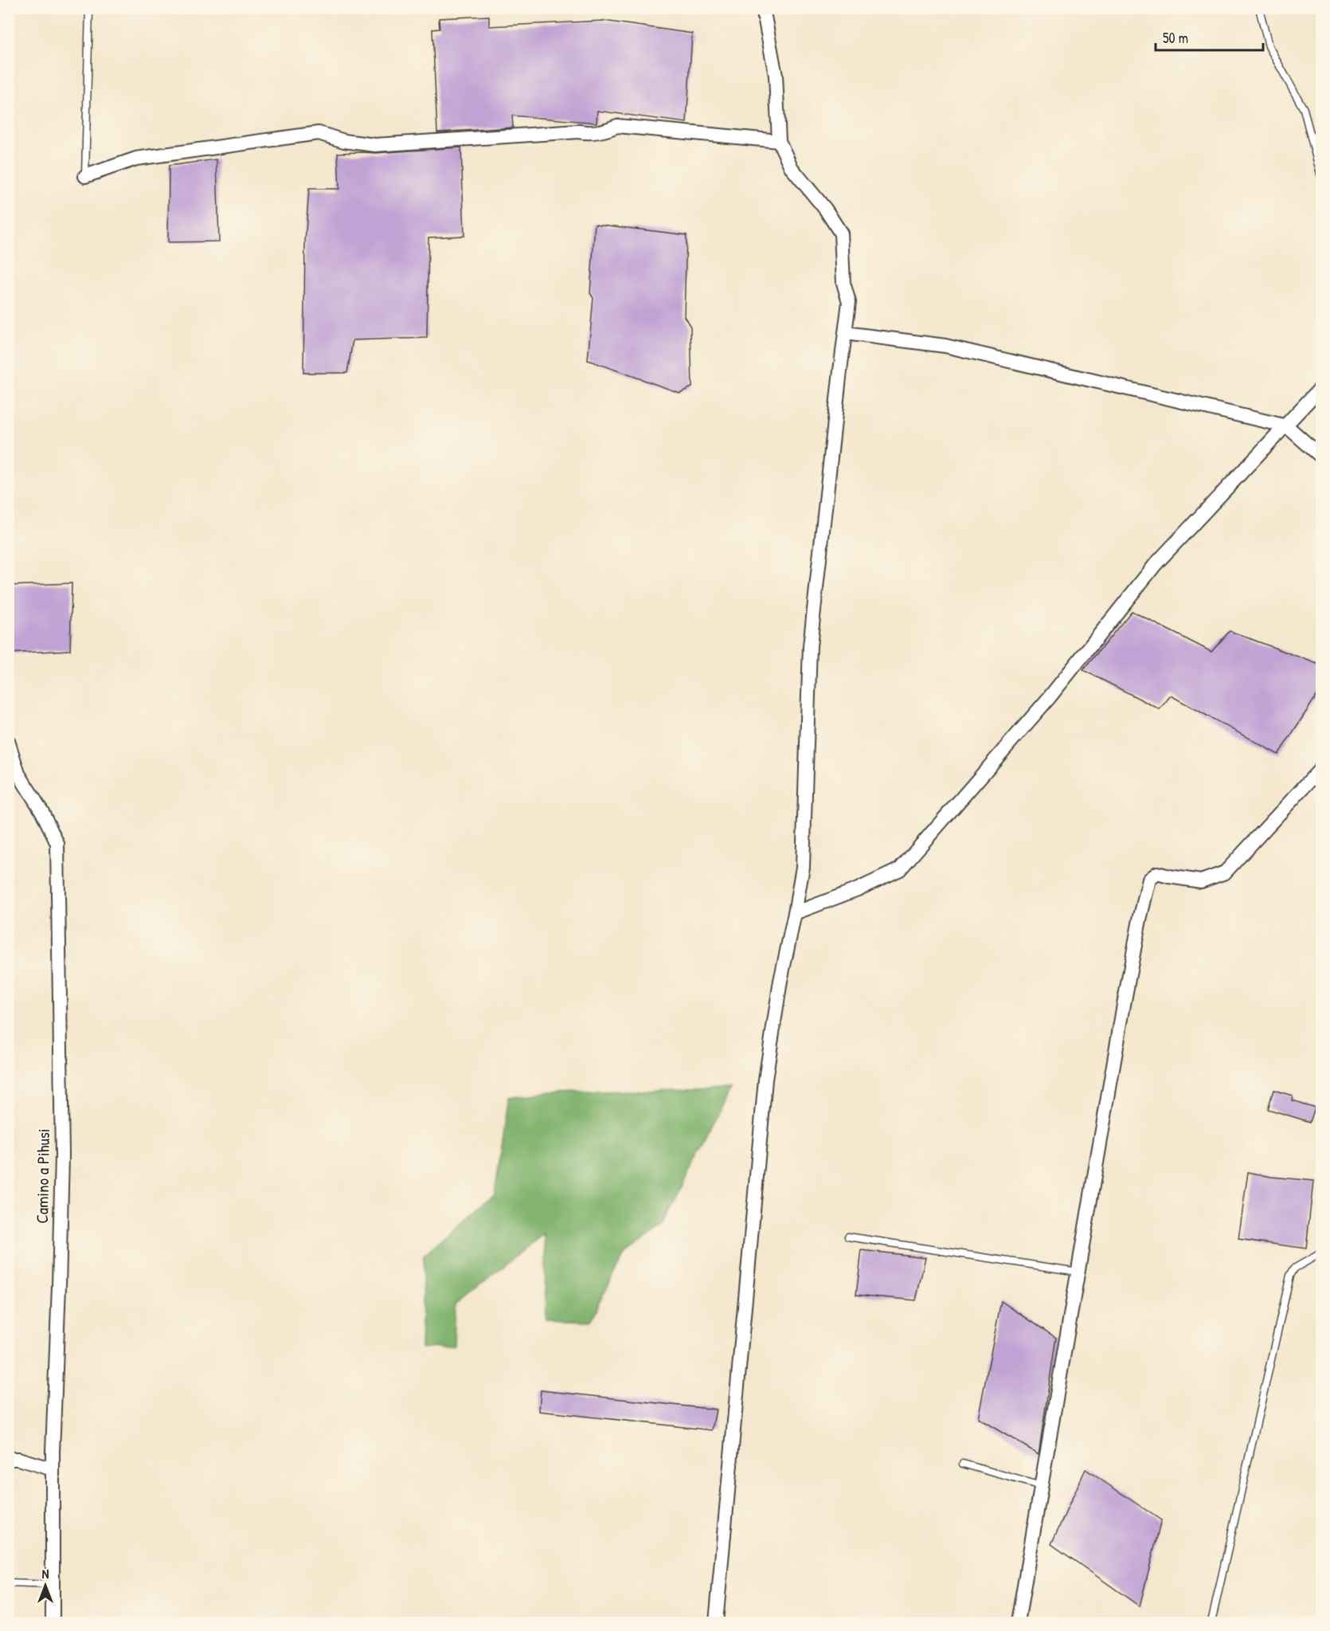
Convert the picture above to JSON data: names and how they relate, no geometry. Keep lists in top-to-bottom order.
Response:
{
  "streets": {
    "street": ["Camino a Pihusi"]
  },
  "scale_bar": "50 m",
  "north": "top"
}
